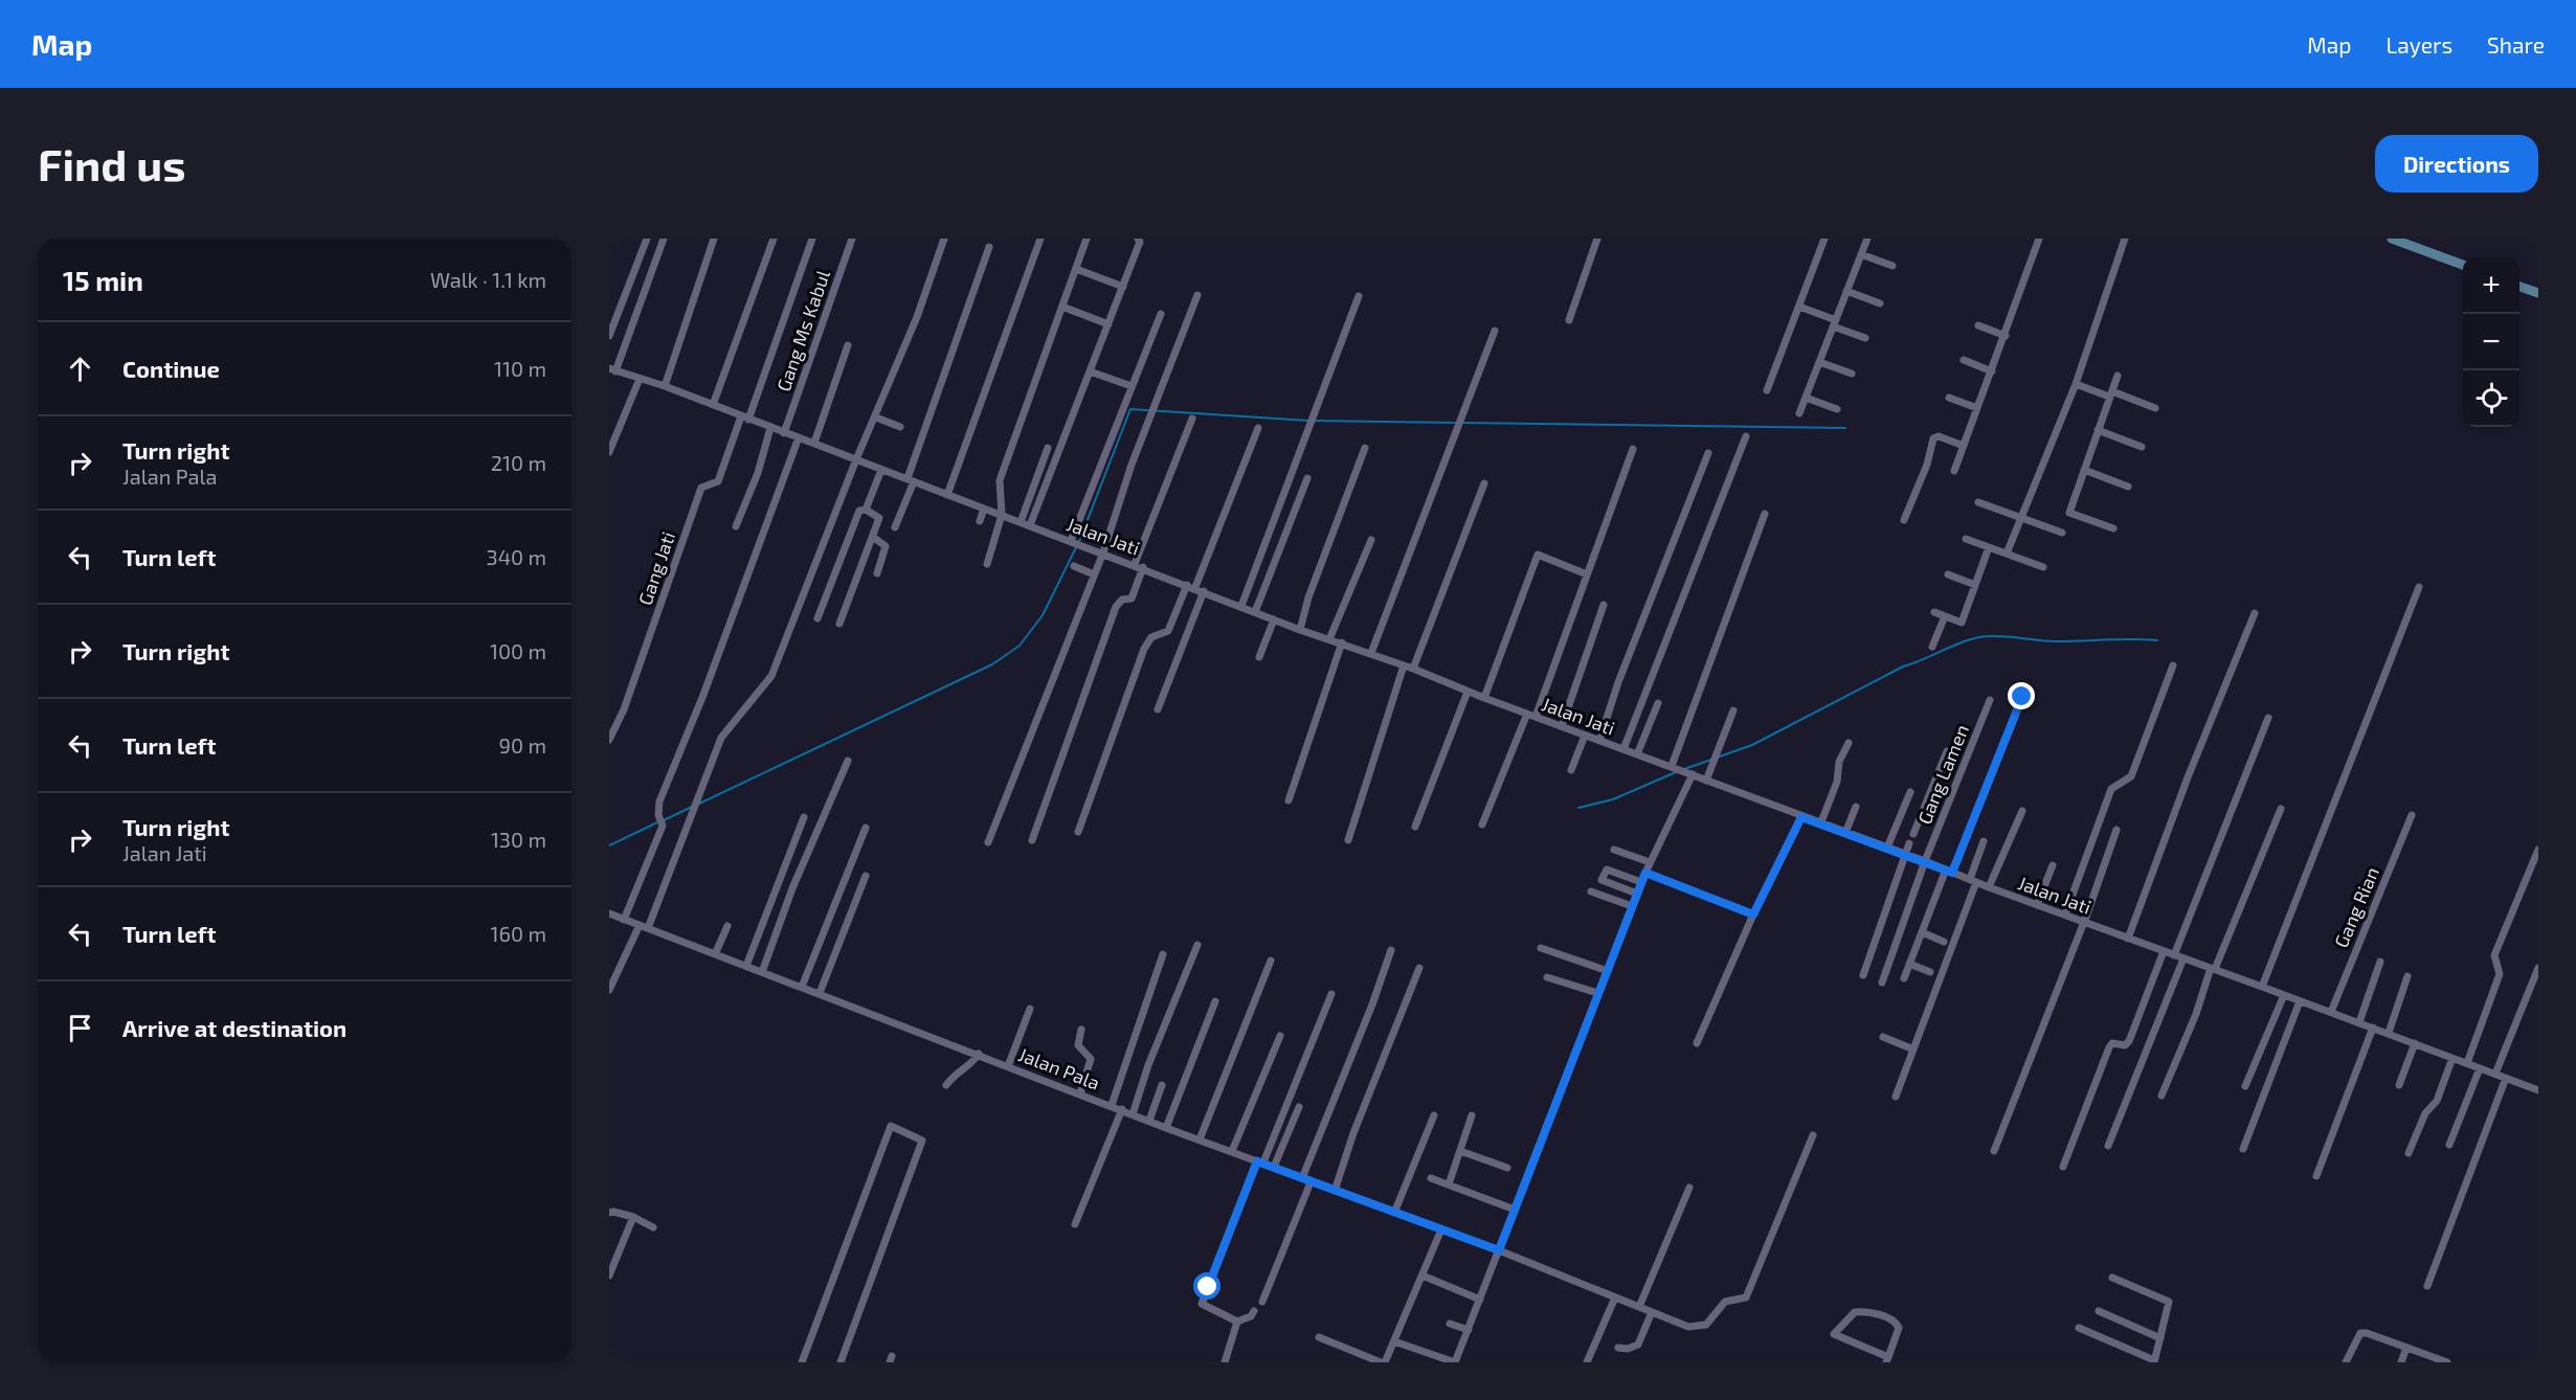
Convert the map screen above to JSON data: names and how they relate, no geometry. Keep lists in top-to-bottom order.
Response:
{
  "streets": {
    "street": [
      "Gang Ms Kabul",
      "Jalan Jati",
      "Gang Jati",
      "Gang Lamen",
      "Gang Rian",
      "Jalan Pala"
    ]
  },
  "crossings": [
    ["Gang Ms Kabul", "Jalan Jati"],
    ["Jalan Jati", "Gang Jati"],
    ["Jalan Jati", "Gang Lamen"],
    ["Jalan Jati", "Gang Rian"]
  ],
  "page": {
    "header": "Map",
    "nav": ["Map", "Layers", "Share"],
    "buttons": "Directions",
    "title": "Find us",
    "heading": ["15 min", "Walk · 1.1 km"],
    "map_buttons": ["+", "−"],
    "list": [
      ["Continue", "110 m"],
      ["Turn right", "Jalan Pala", "210 m"],
      ["Turn left", "340 m"],
      ["Turn right", "100 m"],
      ["Turn left", "90 m"],
      ["Turn right", "Jalan Jati", "130 m"],
      ["Turn left", "160 m"],
      "Arrive at destination"
    ]
  }
}
